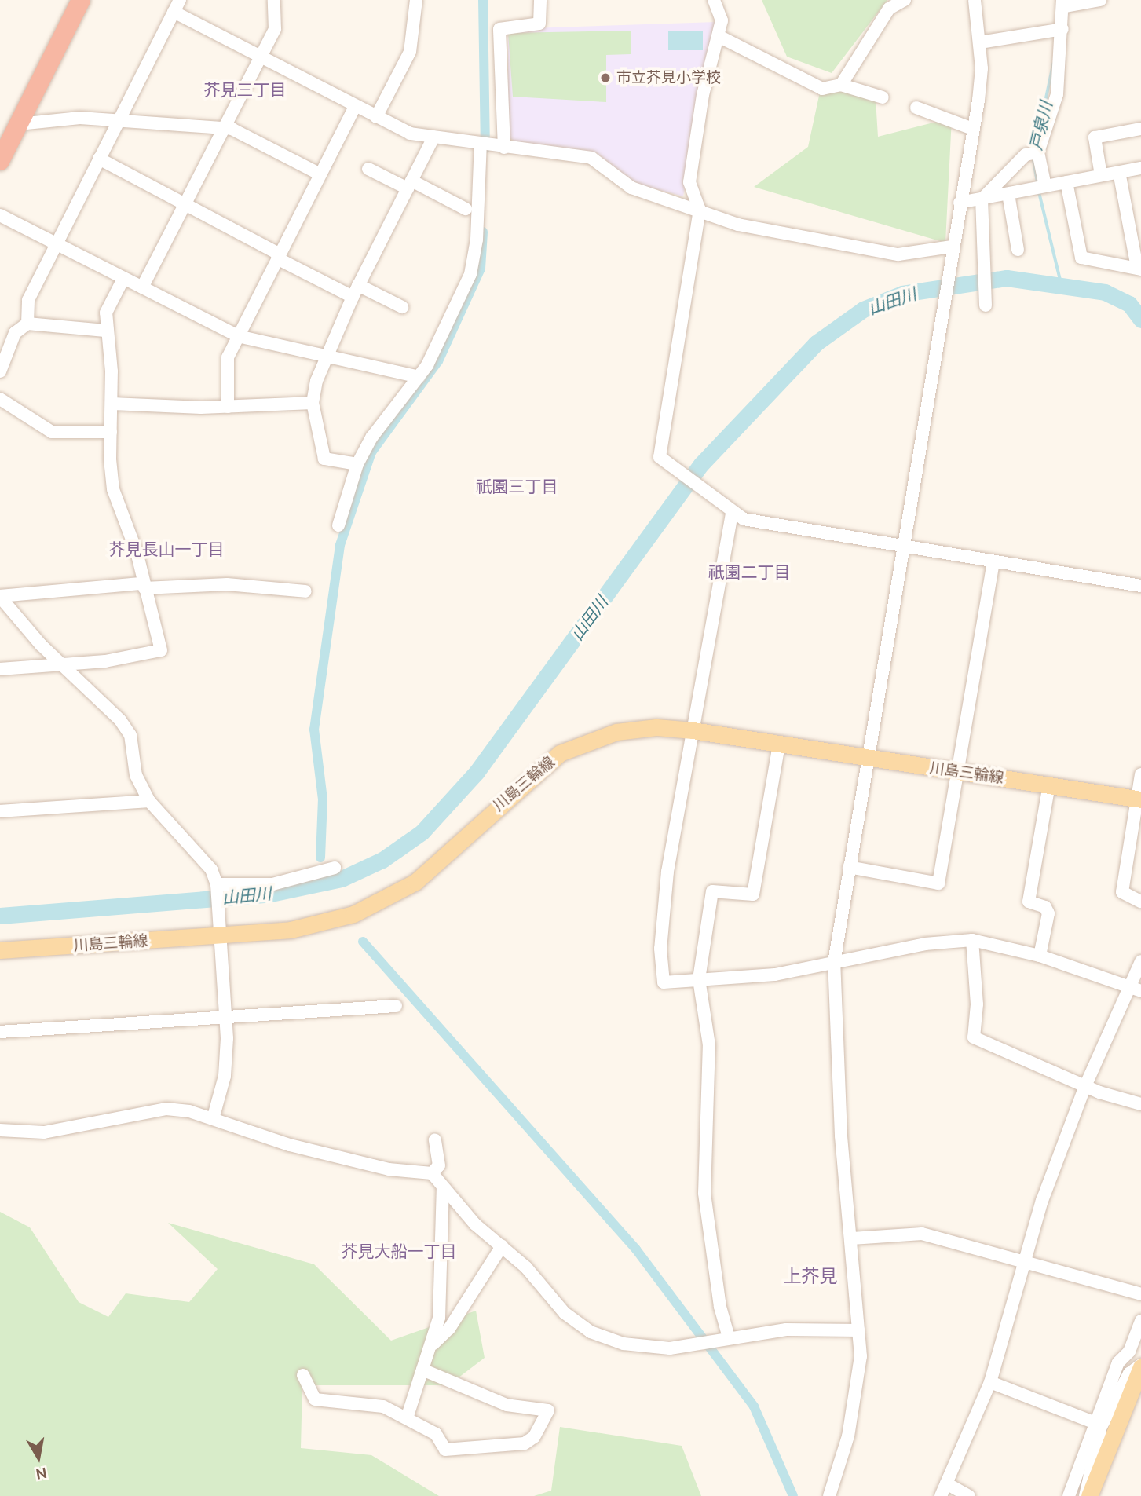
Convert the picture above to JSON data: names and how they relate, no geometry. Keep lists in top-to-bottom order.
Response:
{
  "streets": {
    "main road": ["川島三輪線"]
  },
  "districts": [
    "芥見三丁目",
    "祇園三丁目",
    "芥見長山一丁目",
    "祇園二丁目",
    "芥見大船一丁目",
    "上芥見"
  ],
  "water": ["戸泉川", "山田川"],
  "places": ["市立芥見小学校"],
  "north": "bottom"
}
